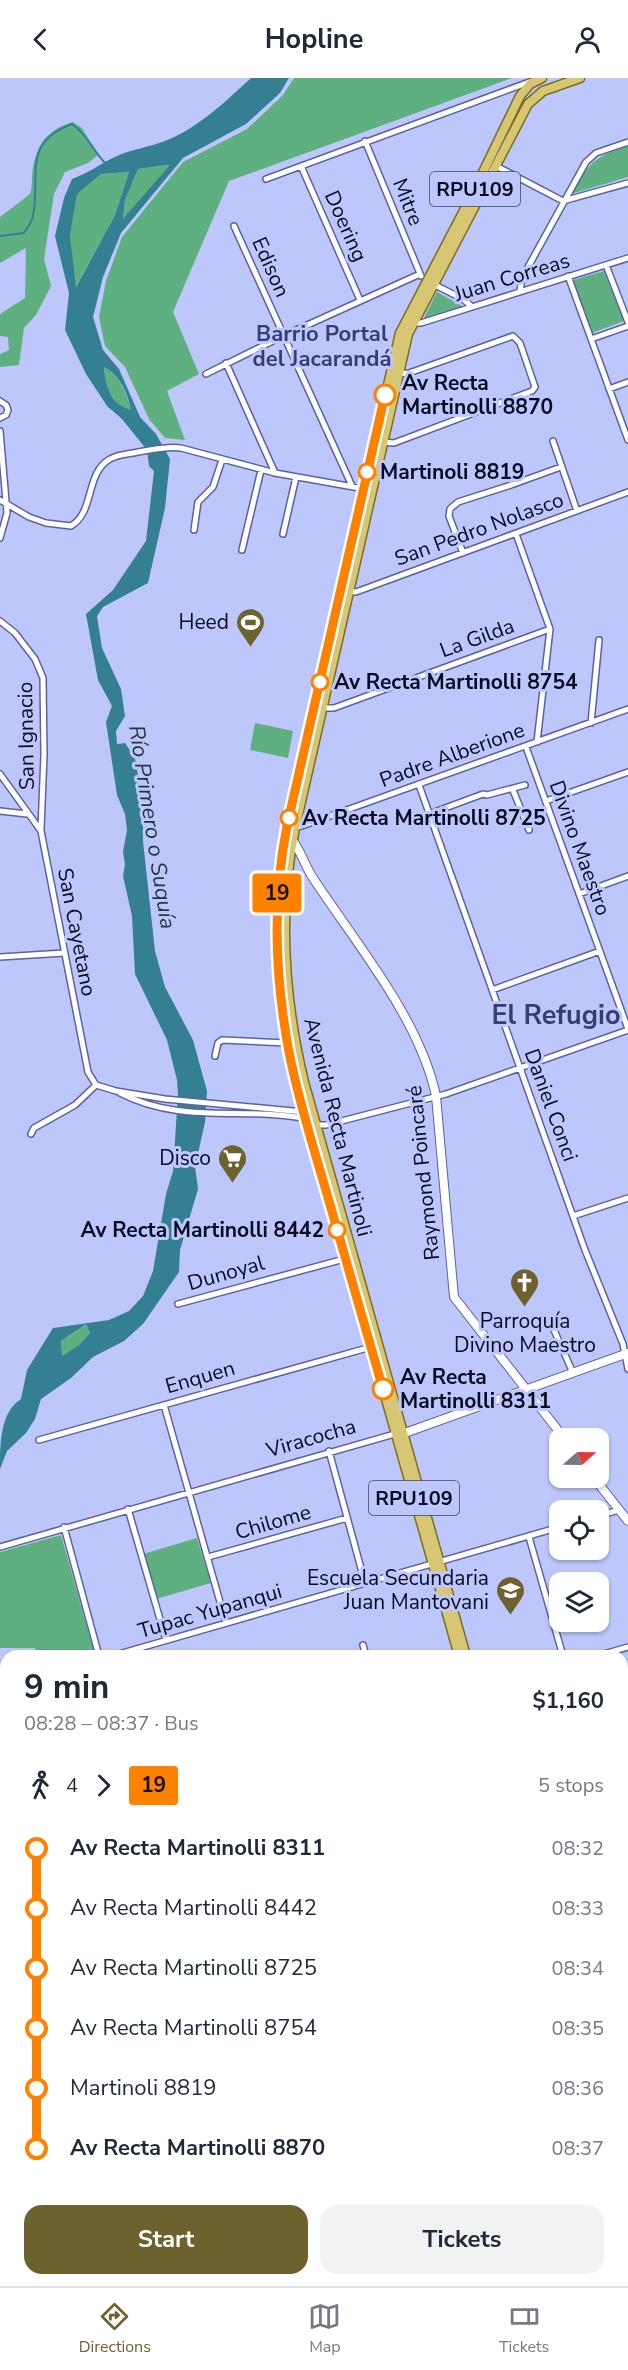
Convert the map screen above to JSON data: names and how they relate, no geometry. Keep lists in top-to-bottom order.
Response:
{
  "streets": {
    "main road": ["RPU109", "Avenida Recta Martinoli"],
    "street": [
      "Mitre",
      "Doering",
      "Edison",
      "Juan Correas",
      "San Pedro Nolasco",
      "La Gilda",
      "San Ignacio",
      "Padre Alberione",
      "Divino Maestro",
      "San Cayetano",
      "Daniel Conci",
      "Raymond Poincaré",
      "Dunoyal",
      "Enquen",
      "Viracocha",
      "Chilome",
      "Tupac Yupanqui"
    ]
  },
  "crossings": [
    ["RPU109", "Avenida Recta Martinoli"],
    ["Mitre", "Avenida Recta Martinoli"],
    ["Juan Correas", "Avenida Recta Martinoli"],
    ["San Pedro Nolasco", "Avenida Recta Martinoli"],
    ["La Gilda", "Avenida Recta Martinoli"],
    ["San Ignacio", "San Cayetano"],
    ["Padre Alberione", "Divino Maestro"],
    ["Padre Alberione", "Daniel Conci"],
    ["Padre Alberione", "Avenida Recta Martinoli"],
    ["Daniel Conci", "Viracocha"],
    ["Avenida Recta Martinoli", "Raymond Poincaré"],
    ["Avenida Recta Martinoli", "Dunoyal"],
    ["Avenida Recta Martinoli", "Enquen"],
    ["Avenida Recta Martinoli", "Viracocha"],
    ["Avenida Recta Martinoli", "Tupac Yupanqui"],
    ["Raymond Poincaré", "Viracocha"]
  ],
  "districts": ["Barrio Portal del Jacarandá", "El Refugio"],
  "water": ["Río Primero o Suquía"],
  "places": {
    "other": [
      "Av Recta Martinolli 8870",
      "Martinoli 8819",
      "Av Recta Martinolli 8754",
      "Av Recta Martinolli 8725",
      "Av Recta Martinolli 8442",
      "Av Recta Martinolli 8311"
    ],
    "sports": ["Heed"],
    "supermarket": ["Disco"],
    "church": ["Parroquía Divino Maestro"],
    "school or university": ["Escuela Secundaria Juan Mantovani"]
  },
  "lines": ["bus line 19"],
  "north": "right",
  "page": {
    "header": "Hopline",
    "on_map": "19",
    "heading": ["9 min", "08:28 – 08:37 · Bus", "$1,160"],
    "legs": ["4", "19", "5 stops"],
    "list": [
      {
        "name": "Av Recta Martinolli 8311",
        "value": "08:32"
      },
      {
        "name": "Av Recta Martinolli 8442",
        "value": "08:33"
      },
      {
        "name": "Av Recta Martinolli 8725",
        "value": "08:34"
      },
      {
        "name": "Av Recta Martinolli 8754",
        "value": "08:35"
      },
      {
        "name": "Martinoli 8819",
        "value": "08:36"
      },
      {
        "name": "Av Recta Martinolli 8870",
        "value": "08:37"
      }
    ],
    "buttons": ["Start", "Tickets"],
    "tabs": ["Directions", "Map", "Tickets"]
  }
}
